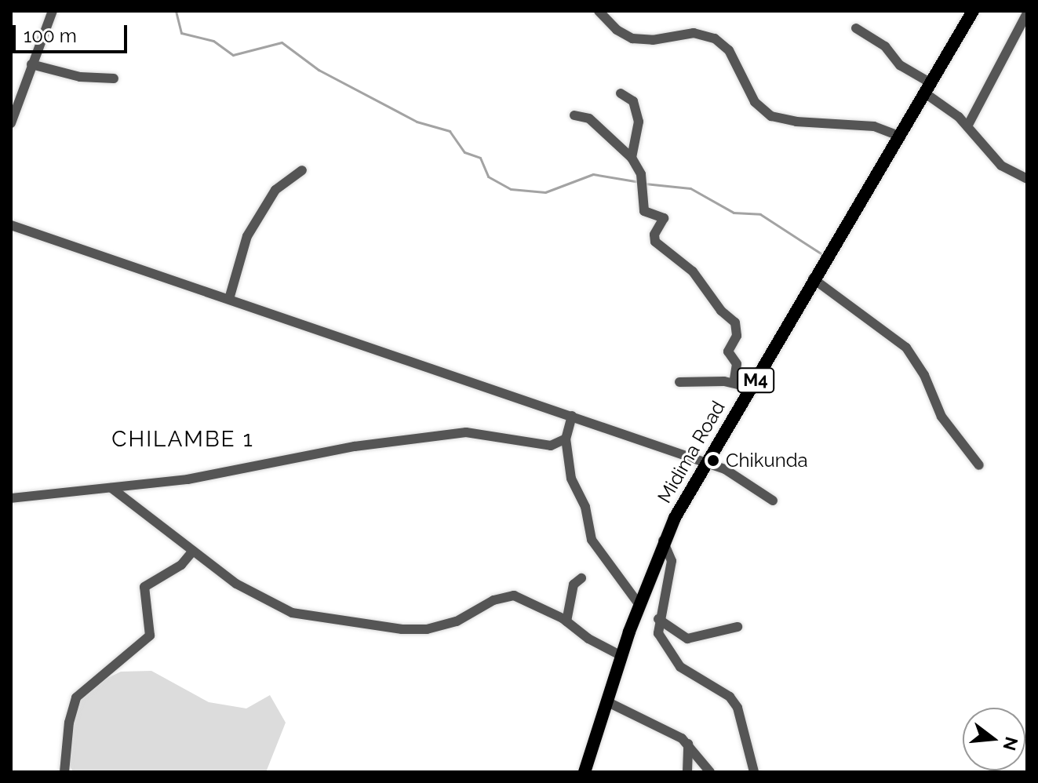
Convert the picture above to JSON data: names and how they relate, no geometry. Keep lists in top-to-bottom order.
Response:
{
  "streets": {
    "main road": ["M4", "Midima Road"]
  },
  "districts": ["CHILAMBE 1"],
  "places": ["Chikunda"],
  "scale_bar": "100 m",
  "north": "right"
}
